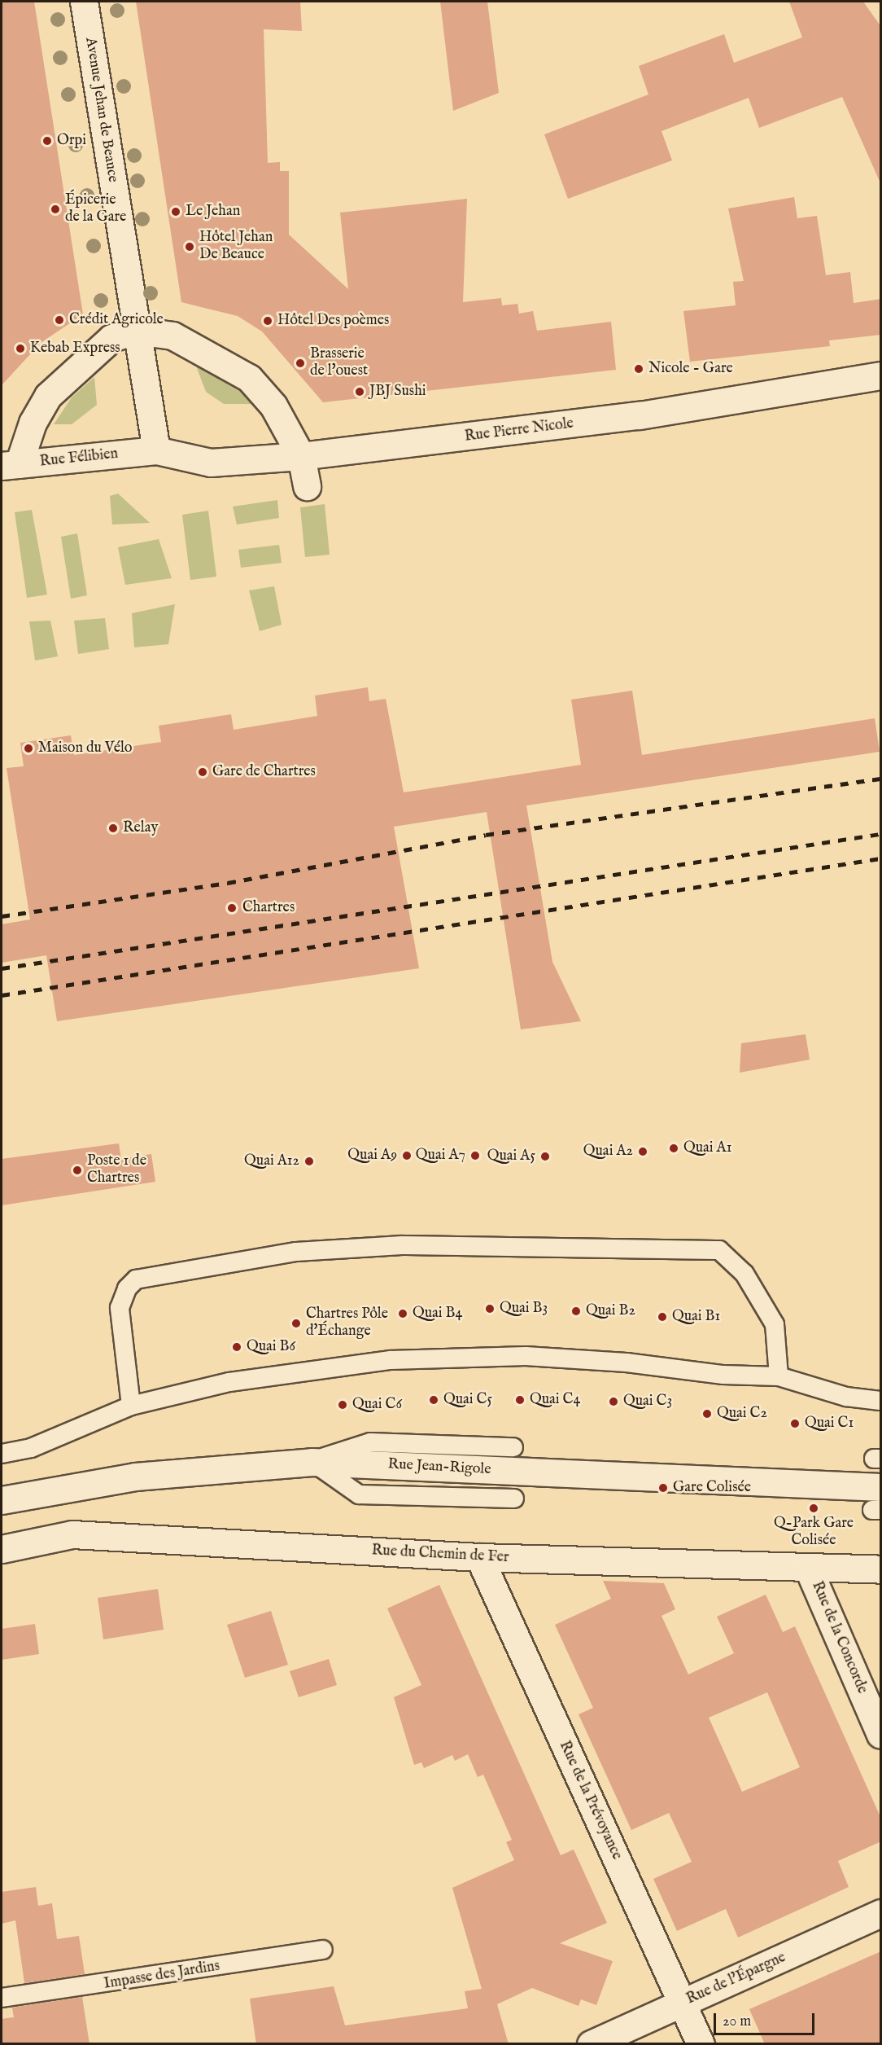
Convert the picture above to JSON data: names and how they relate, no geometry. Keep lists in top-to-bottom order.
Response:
{
  "streets": {
    "street": [
      "Avenue Jehan de Beauce",
      "Rue Pierre Nicole",
      "Rue Félibien",
      "Rue Jean-Rigole",
      "Rue du Chemin de Fer",
      "Rue de la Concorde",
      "Rue de la Prévoyance",
      "Rue de l'Épargne"
    ],
    "lane": ["Impasse des Jardins"]
  },
  "crossings": [
    ["Avenue Jehan de Beauce", "Rue Pierre Nicole"],
    ["Avenue Jehan de Beauce", "Rue Félibien"],
    ["Rue Pierre Nicole", "Rue Félibien"],
    ["Rue du Chemin de Fer", "Rue de la Concorde"],
    ["Rue du Chemin de Fer", "Rue de la Prévoyance"],
    ["Rue de la Prévoyance", "Rue de l'Épargne"]
  ],
  "places": [
    "Orpi",
    "Épicerie de la Gare",
    "Le Jehan",
    "Hôtel Jehan De Beauce",
    "Crédit Agricole",
    "Hôtel Des poèmes",
    "Kebab Express",
    "Brasserie de l'ouest",
    "Nicole - Gare",
    "JBJ Sushi",
    "Maison du Vélo",
    "Gare de Chartres",
    "Relay",
    "Chartres",
    "Quai A1",
    "Quai A2",
    "Quai A9",
    "Quai A7",
    "Quai A5",
    "Quai A12",
    "Poste 1 de Chartres",
    "Quai B3",
    "Quai B2",
    "Quai B4",
    "Quai B1",
    "Chartres Pôle d'Échange",
    "Quai B6",
    "Quai C5",
    "Quai C4",
    "Quai C3",
    "Quai C6",
    "Quai C2",
    "Quai C1",
    "Gare Colisée",
    "Q-Park Gare Colisée"
  ],
  "scale_bar": "20 m"
}
